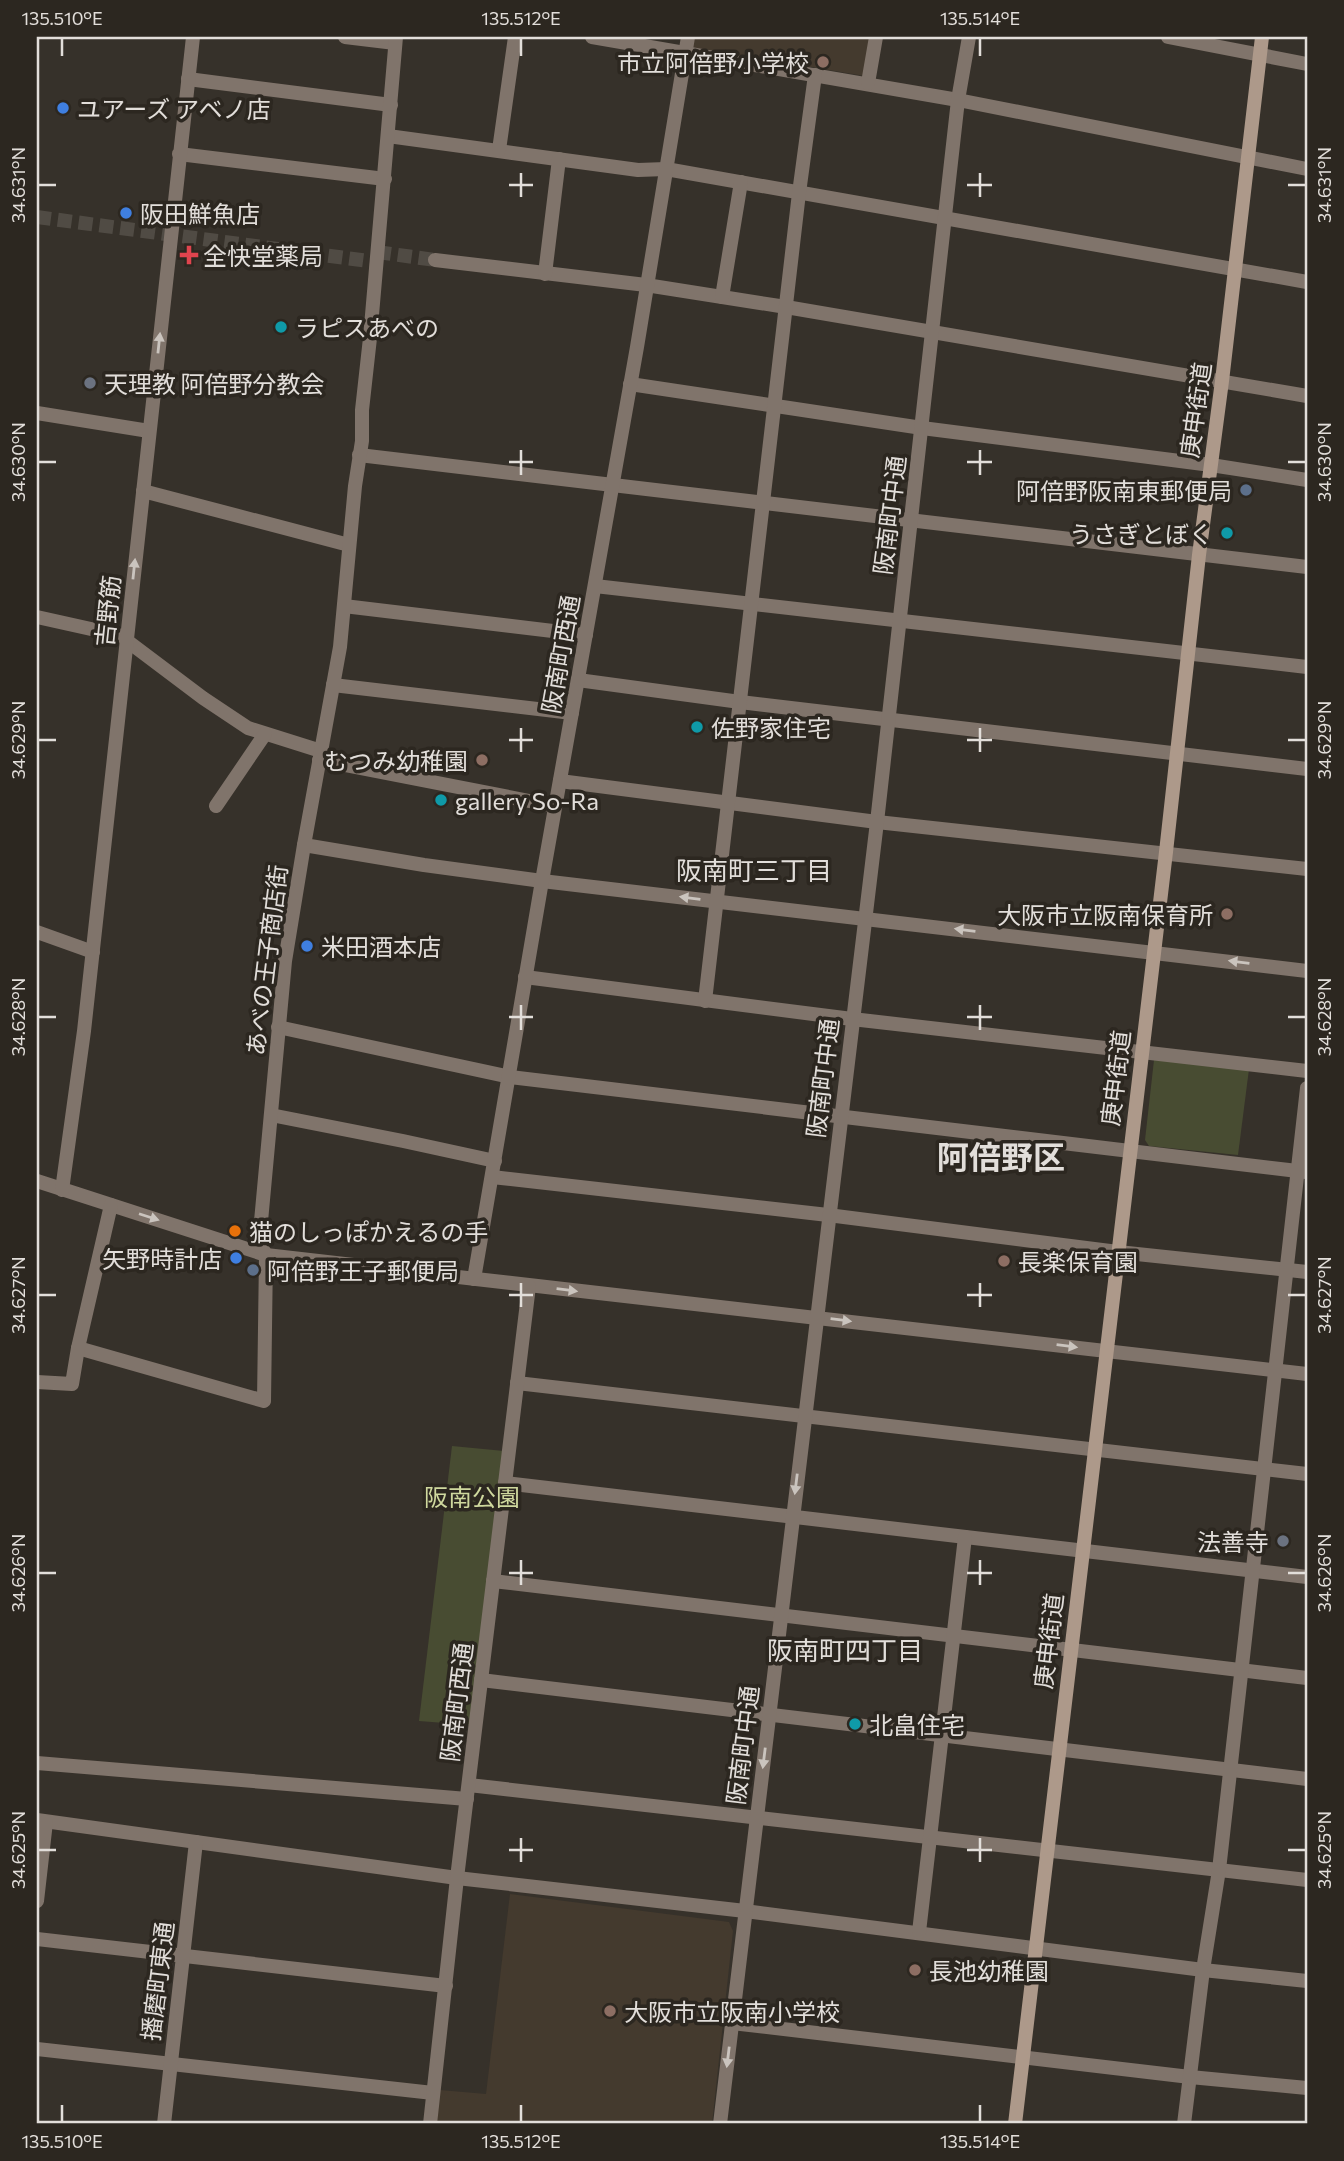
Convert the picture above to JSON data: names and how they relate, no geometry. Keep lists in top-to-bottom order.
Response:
{
  "streets": {
    "street": [
      "庚申街道",
      "阪南町中通",
      "吉野筋",
      "阪南町西通",
      "あべの王子商店街",
      "播磨町東通"
    ]
  },
  "one_way": ["吉野筋"],
  "districts": ["阪南町三丁目", "阿倍野区", "阪南町四丁目"],
  "parks": ["阪南公園"],
  "places": {
    "other": [
      "市立阿倍野小学校",
      "ユアーズ アベノ店",
      "阪田鮮魚店",
      "ラピスあべの",
      "天理教 阿倍野分教会",
      "阿倍野阪南東郵便局",
      "うさぎとぼく",
      "佐野家住宅",
      "むつみ幼稚園",
      "gallery So-Ra",
      "大阪市立阪南保育所",
      "米田酒本店",
      "猫のしっぽかえるの手",
      "矢野時計店",
      "長楽保育園",
      "阿倍野王子郵便局",
      "法善寺",
      "北畠住宅",
      "長池幼稚園",
      "大阪市立阪南小学校"
    ],
    "health": ["全快堂薬局"]
  },
  "coordinates": [
    "135.510°E",
    "135.512°E",
    "135.514°E",
    "34.631°N",
    "34.630°N",
    "34.629°N",
    "34.628°N",
    "34.627°N",
    "34.626°N",
    "34.625°N"
  ]
}
